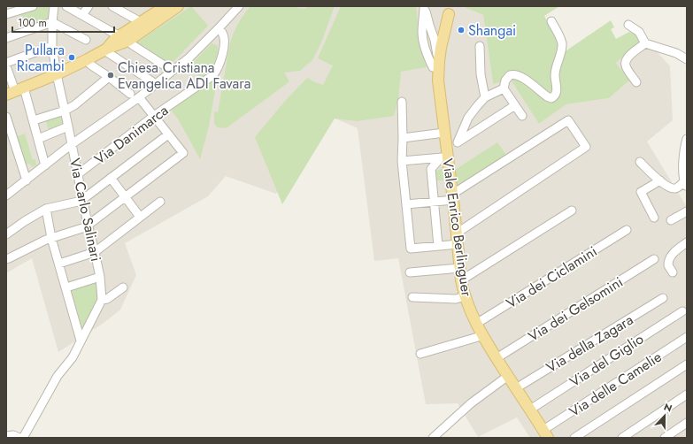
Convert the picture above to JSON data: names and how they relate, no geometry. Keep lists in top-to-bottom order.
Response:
{
  "streets": {
    "main road": ["Viale Enrico Berlinguer"],
    "street": [
      "Via Danimarca",
      "Via Carlo Salinari",
      "Via dei Ciclamini",
      "Via dei Gelsomini",
      "Via della Zagara",
      "Via del Giglio",
      "Via delle Camelie"
    ]
  },
  "crossings": [
    ["Via Danimarca", "Via Carlo Salinari"],
    ["Viale Enrico Berlinguer", "Via dei Ciclamini"],
    ["Viale Enrico Berlinguer", "Via dei Gelsomini"],
    ["Viale Enrico Berlinguer", "Via della Zagara"],
    ["Viale Enrico Berlinguer", "Via del Giglio"],
    ["Viale Enrico Berlinguer", "Via delle Camelie"]
  ],
  "places": ["Shangai", "Pullara Ricambi", "Chiesa Cristiana Evangelica ADI Favara"],
  "scale_bar": "100 m",
  "north": "top"
}
